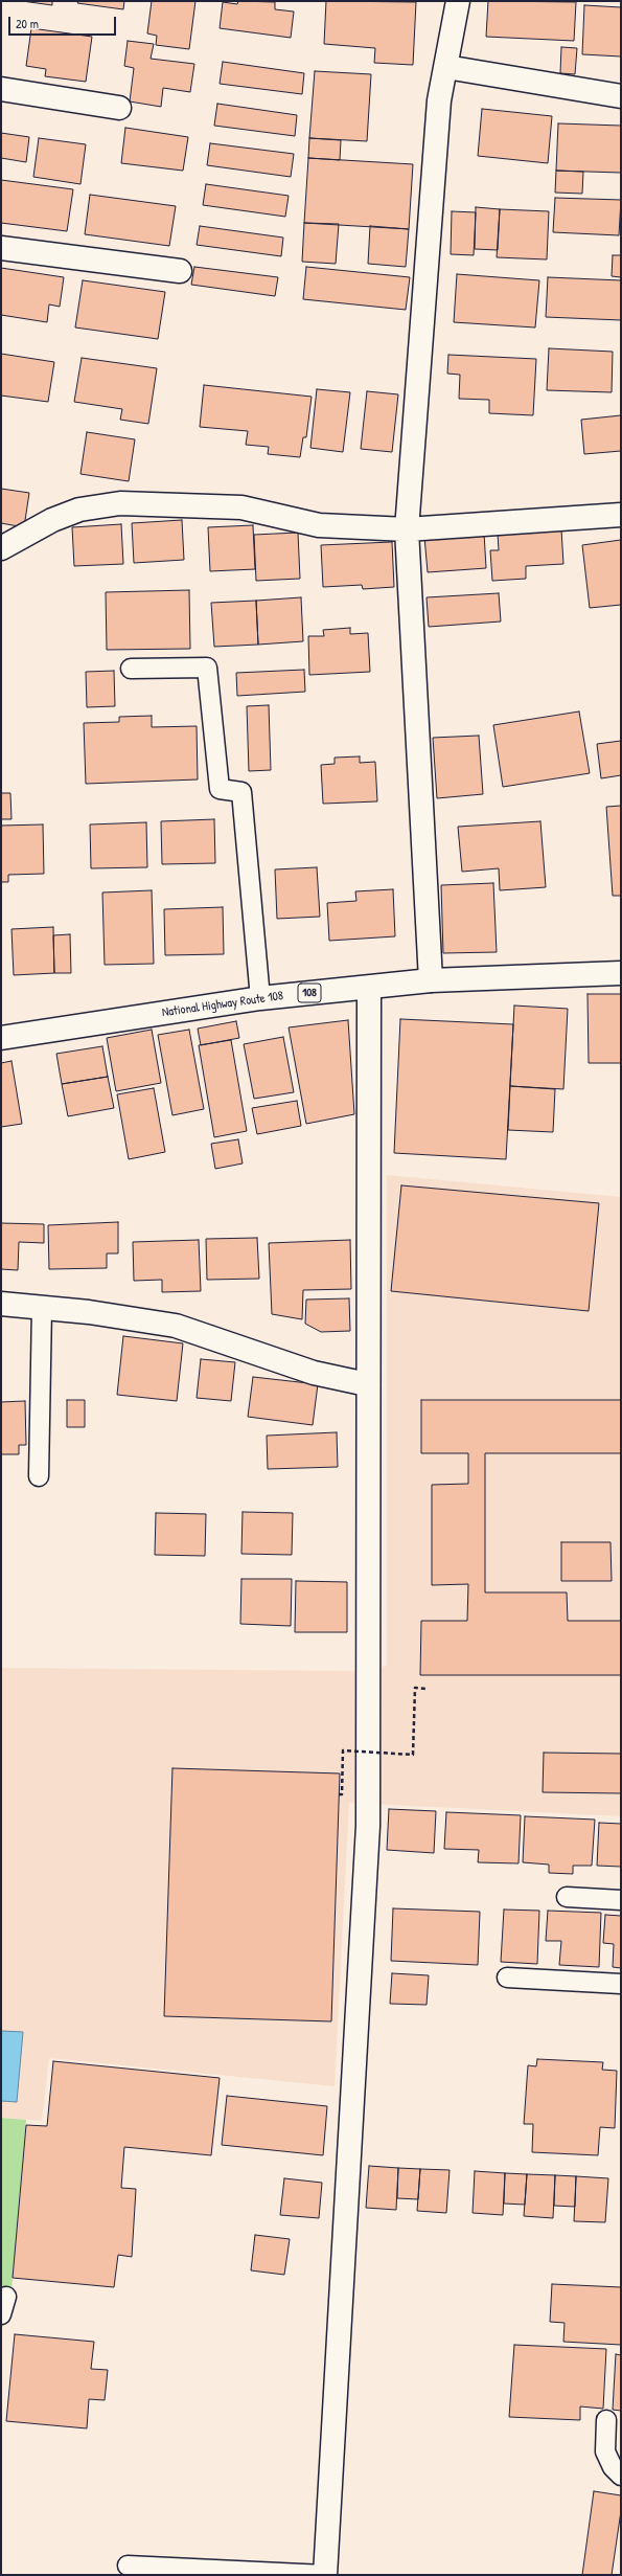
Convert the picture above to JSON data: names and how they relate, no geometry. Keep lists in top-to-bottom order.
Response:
{
  "streets": {
    "main road": ["108", "National Highway Route 108"]
  },
  "scale_bar": "20 m"
}
